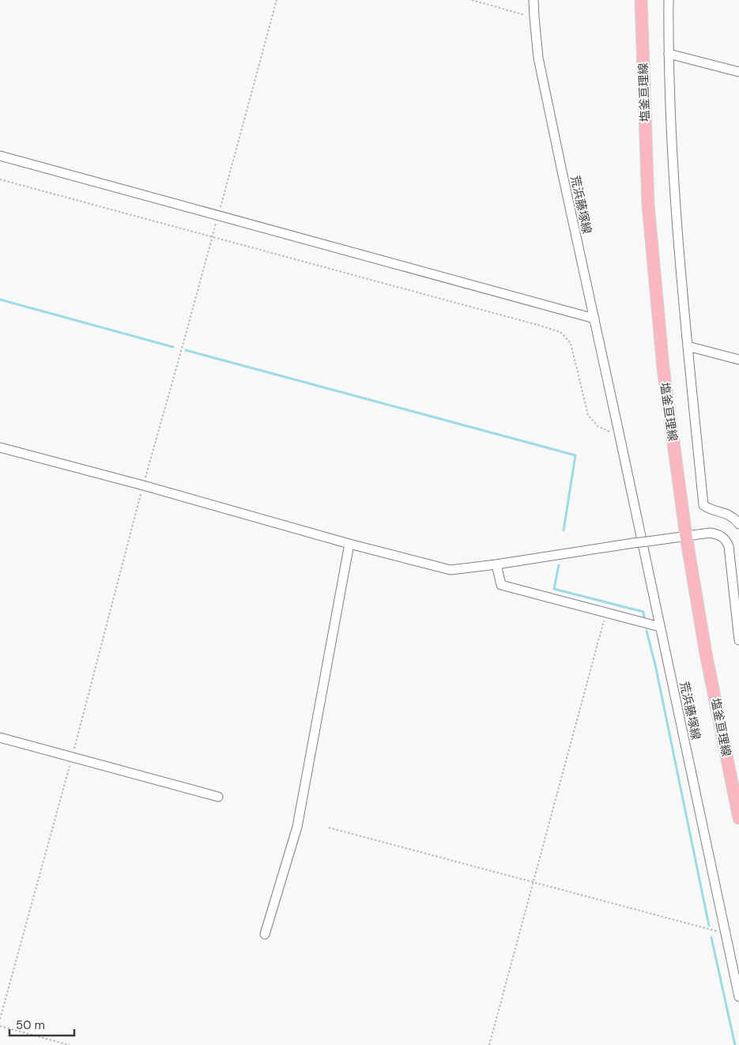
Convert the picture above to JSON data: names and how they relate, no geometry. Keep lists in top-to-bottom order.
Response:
{
  "streets": {
    "main road": ["塩釜亘理線"],
    "street": ["荒浜藤塚線"]
  },
  "scale_bar": "50 m"
}
